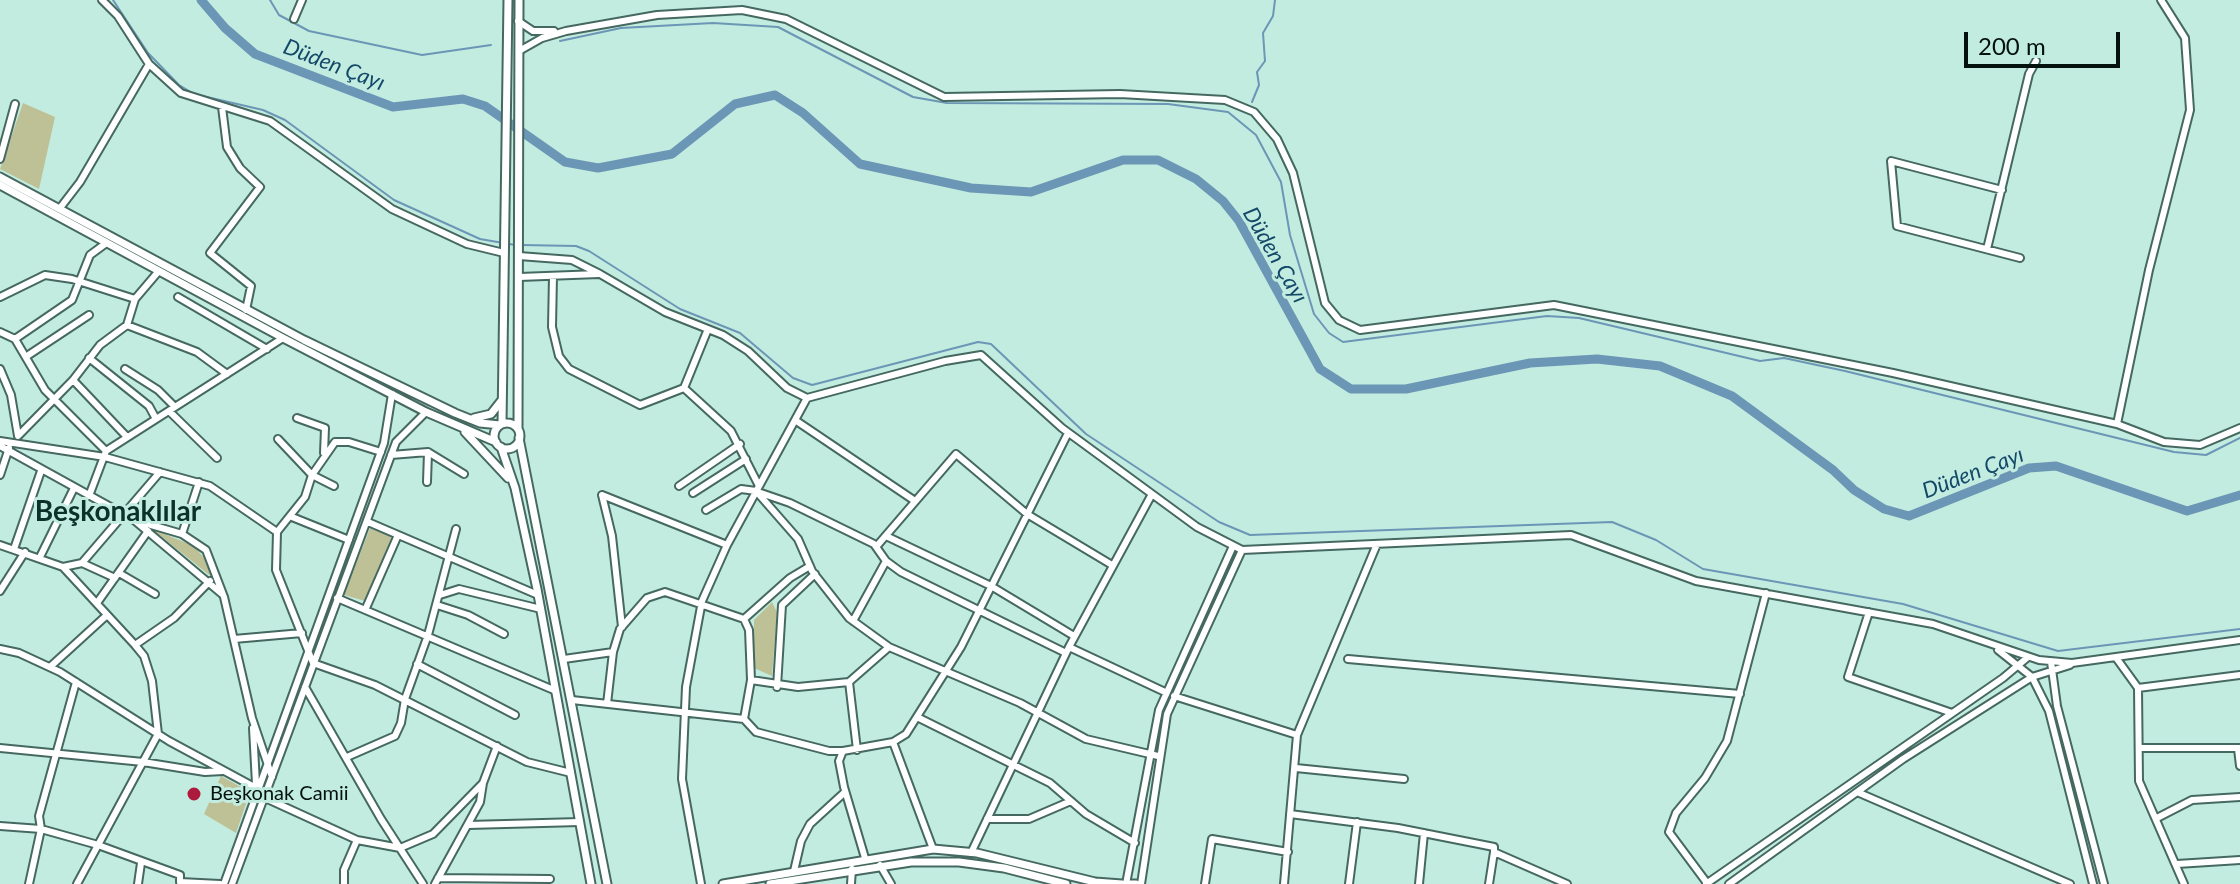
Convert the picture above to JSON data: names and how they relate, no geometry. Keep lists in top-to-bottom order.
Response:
{
  "districts": ["Beşkonaklılar"],
  "water": ["Düden Çayı"],
  "places": ["Beşkonak Camii"],
  "scale_bar": "200 m"
}
